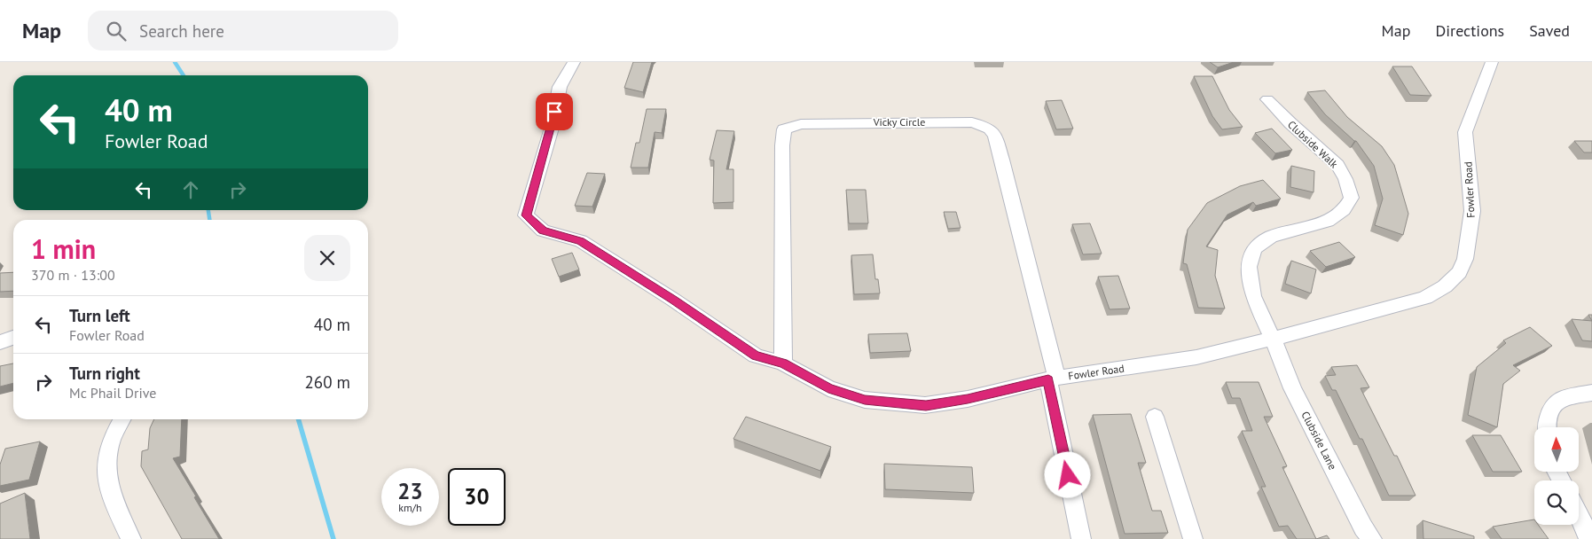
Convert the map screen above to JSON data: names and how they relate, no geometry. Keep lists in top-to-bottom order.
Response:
{
  "streets": {
    "street": [
      "Vicky Circle",
      "Clubside Walk",
      "Fowler Road",
      "Clubside Lane"
    ]
  },
  "crossings": [
    ["Vicky Circle", "Fowler Road"],
    ["Clubside Walk", "Fowler Road"],
    ["Clubside Walk", "Clubside Lane"],
    ["Fowler Road", "Clubside Lane"]
  ],
  "north": "top",
  "page": {
    "header": "Map",
    "search": "Search here",
    "nav": ["Map", "Directions", "Saved"],
    "turn": ["40 m", "Fowler Road"],
    "heading": ["1 min", "370 m · 13:00"],
    "list": [
      {
        "name": "Turn left",
        "note": "Fowler Road",
        "value": "40 m"
      },
      {
        "name": "Turn right",
        "note": "Mc Phail Drive",
        "value": "260 m"
      }
    ],
    "speed": "23 km/h",
    "limit": "30"
  }
}
